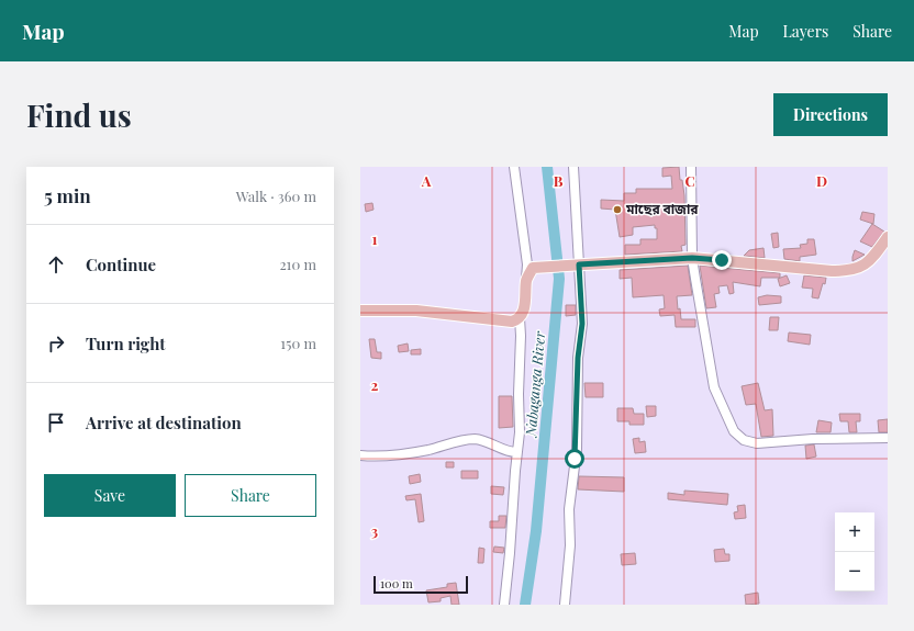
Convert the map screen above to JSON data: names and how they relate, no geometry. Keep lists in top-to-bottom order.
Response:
{
  "water": ["Nabaganga River"],
  "places": ["মাছের বাজার"],
  "scale_bar": "100 m",
  "page": {
    "header": "Map",
    "nav": ["Map", "Layers", "Share"],
    "buttons": [
      "Directions",
      ["Save", "Share"]
    ],
    "title": "Find us",
    "heading": ["5 min", "Walk · 360 m"],
    "list": [
      ["Continue", "210 m"],
      ["Turn right", "150 m"],
      "Arrive at destination"
    ],
    "map_buttons": ["+", "−"],
    "scale": "100 m"
  },
  "grid": {
    "columns": [
      "A",
      "B",
      "C",
      "D"
    ],
    "rows": ["1", "2", "3"]
  }
}
